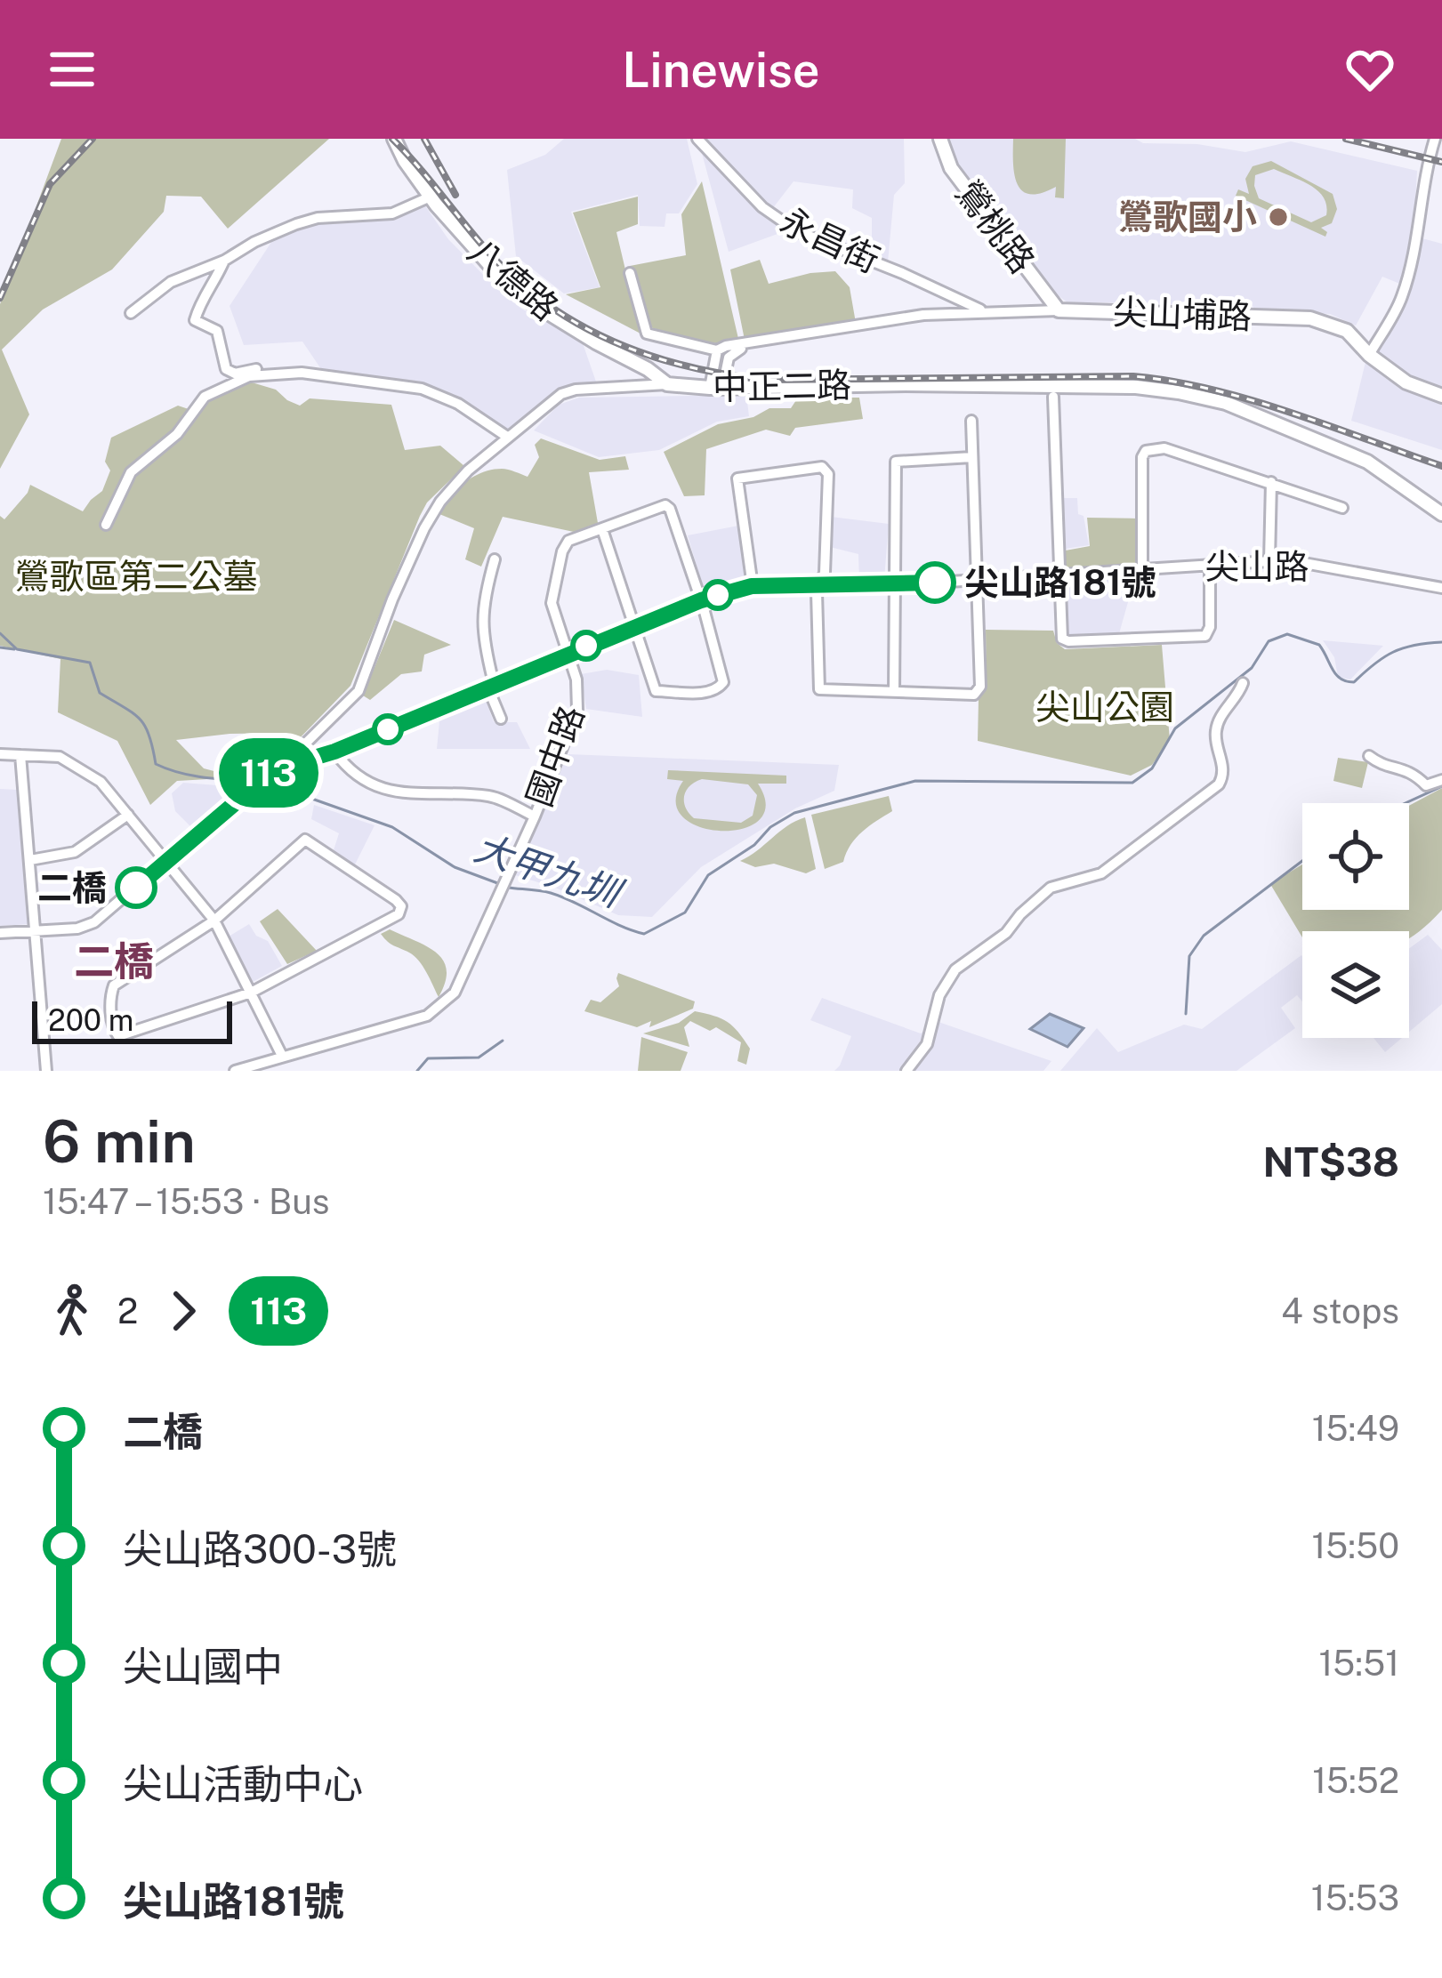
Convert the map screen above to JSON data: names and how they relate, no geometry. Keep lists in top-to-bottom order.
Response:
{
  "streets": {
    "main road": [
      "鶯桃路",
      "八德路",
      "尖山埔路",
      "中正二路"
    ],
    "street": ["永昌街", "尖山路", "國中路"]
  },
  "crossings": [
    ["鶯桃路", "尖山埔路"],
    ["永昌街", "尖山埔路"],
    ["八德路", "中正二路"],
    ["中正二路", "尖山路"],
    ["尖山路", "國中路"]
  ],
  "districts": ["二橋"],
  "water": ["大甲九圳"],
  "parks": ["鶯歌區第二公墓", "尖山公園"],
  "places": ["鶯歌國小", "尖山路181號", "二橋"],
  "lines": ["bus line 113"],
  "scale_bar": "200 m",
  "page": {
    "header": "Linewise",
    "on_map": "113",
    "scale": "200 m",
    "heading": ["6 min", "15:47 – 15:53 · Bus", "NT$38"],
    "legs": ["2", "113", "4 stops"],
    "list": [
      {
        "name": "二橋",
        "value": "15:49"
      },
      {
        "name": "尖山路300-3號",
        "value": "15:50"
      },
      {
        "name": "尖山國中",
        "value": "15:51"
      },
      {
        "name": "尖山活動中心",
        "value": "15:52"
      },
      {
        "name": "尖山路181號",
        "value": "15:53"
      }
    ]
  }
}
